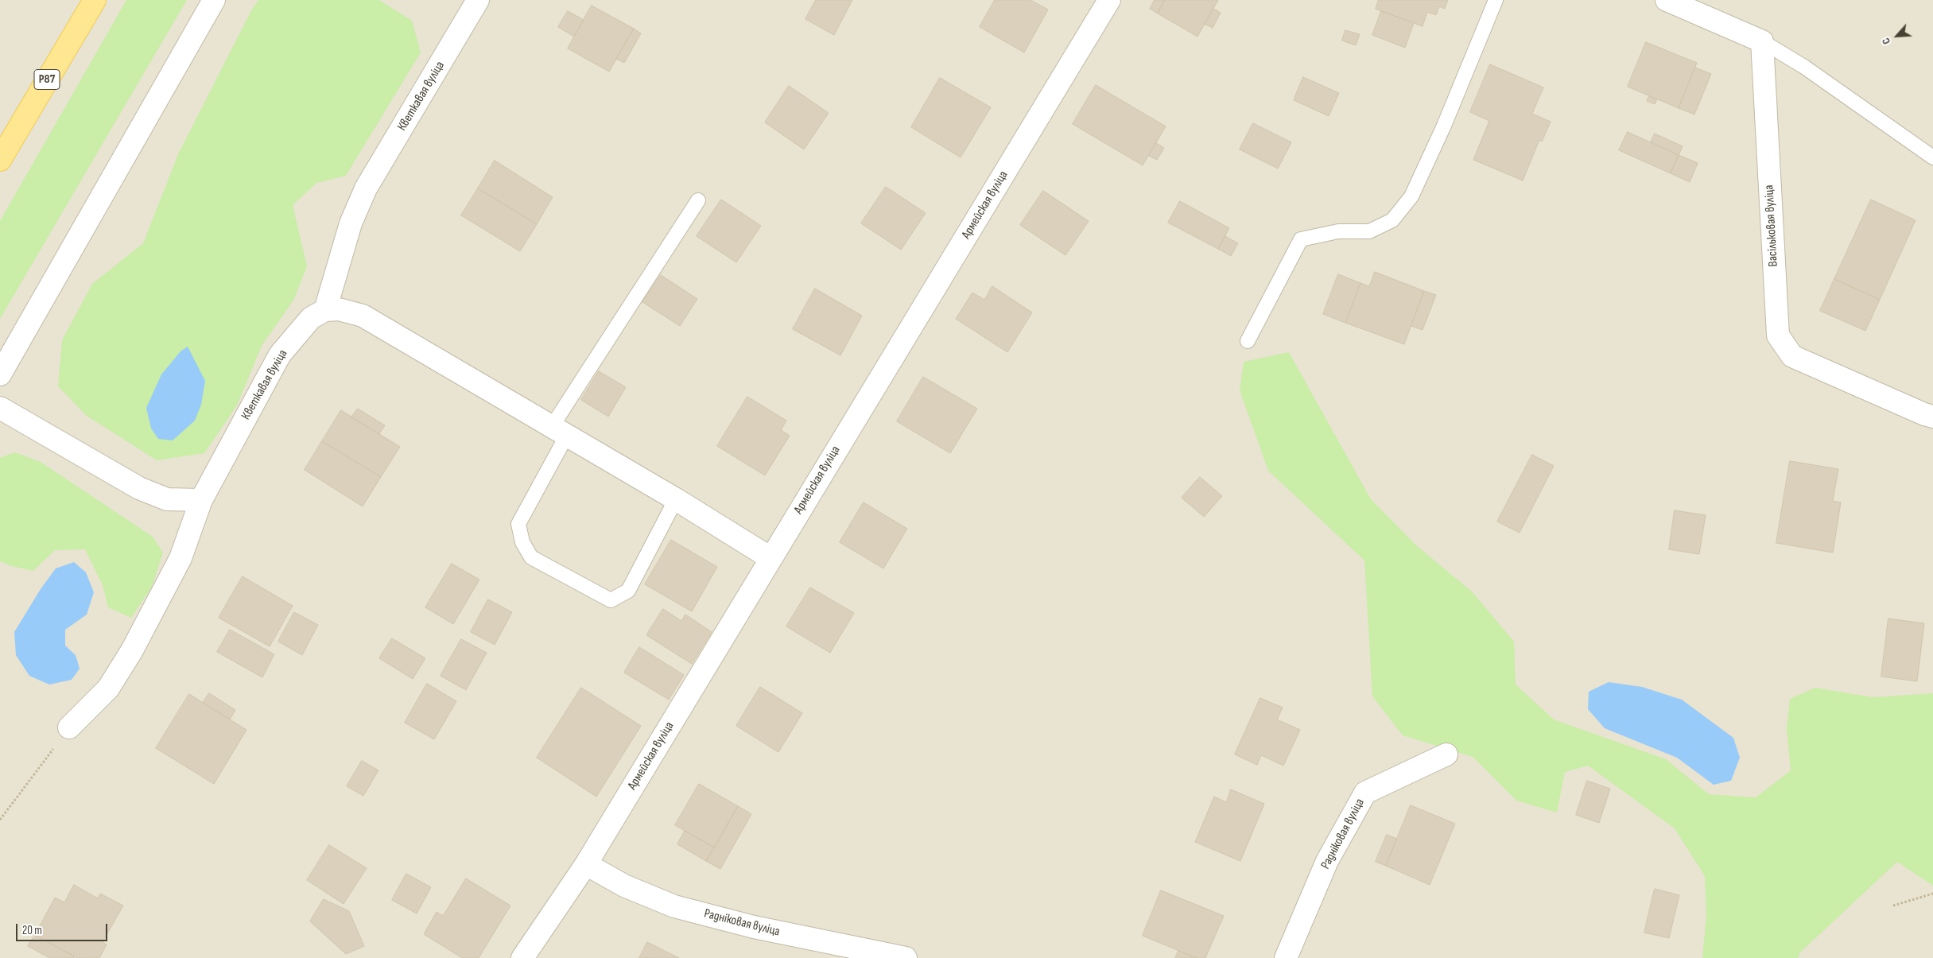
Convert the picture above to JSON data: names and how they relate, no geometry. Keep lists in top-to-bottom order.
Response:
{
  "streets": {
    "main road": ["Р87"],
    "street": [
      "Кветкавая вуліца",
      "Армейская вуліца",
      "Васільковая вуліца",
      "Радніковая вуліца"
    ]
  },
  "crossings": [
    ["Армейская вуліца", "Радніковая вуліца"]
  ],
  "scale_bar": "20 m",
  "north": "bottom left"
}
